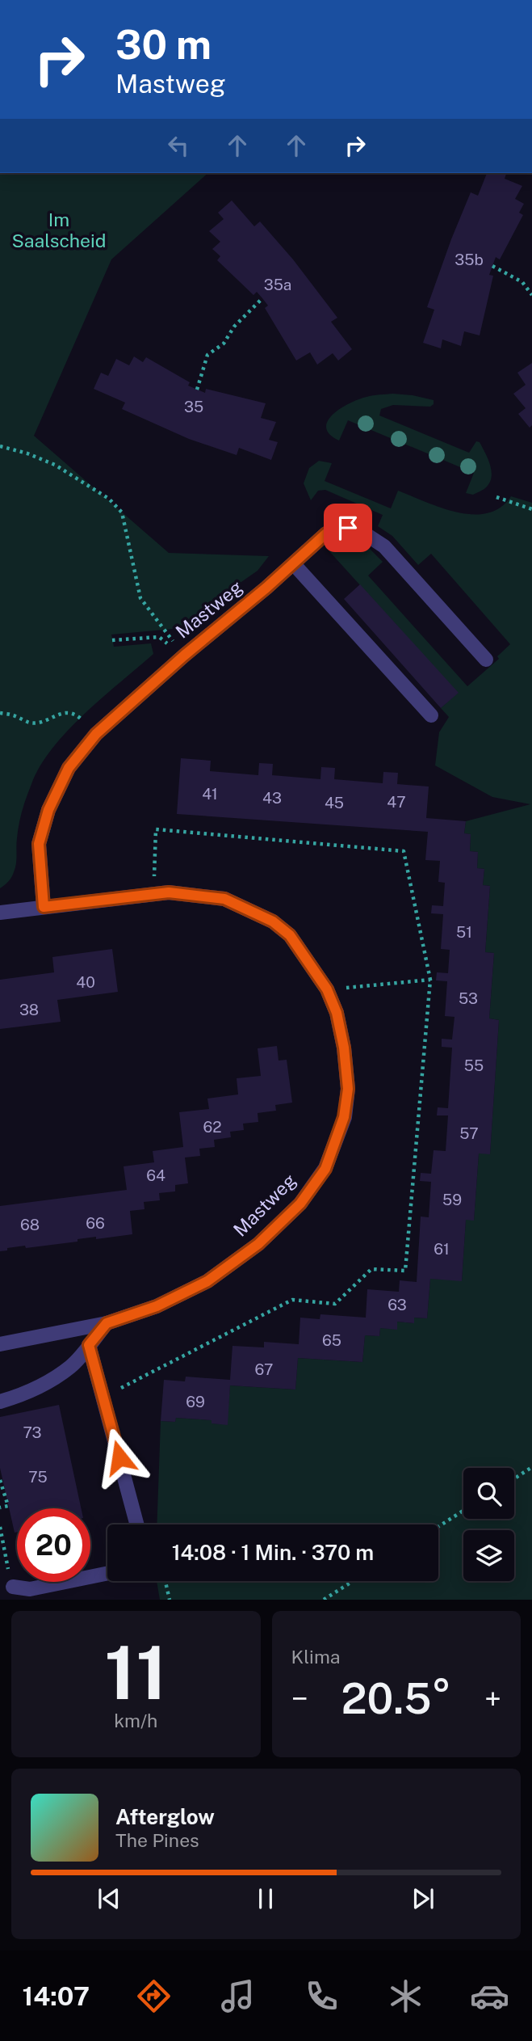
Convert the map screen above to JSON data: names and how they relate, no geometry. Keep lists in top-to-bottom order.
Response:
{
  "streets": {
    "street": ["Mastweg"]
  },
  "parks": ["Im Saalscheid"],
  "house_numbers": [
    "35b",
    "35a",
    "35",
    "41",
    "43",
    "47",
    "45",
    "51",
    "40",
    "53",
    "38",
    "55",
    "62",
    "57",
    "64",
    "59",
    "66",
    "68",
    "61",
    "63",
    "65",
    "67",
    "69",
    "73",
    "75"
  ],
  "page": {
    "turn": ["30 m", "Mastweg"],
    "limit": "20",
    "trip": "14:08 · 1 Min. · 370 m",
    "tile": [
      ["11", "km/h"],
      "Klima"
    ],
    "heat": ["−", "20.5°", "+"],
    "song": ["Afterglow", "The Pines"],
    "tabs": "14:07"
  }
}
